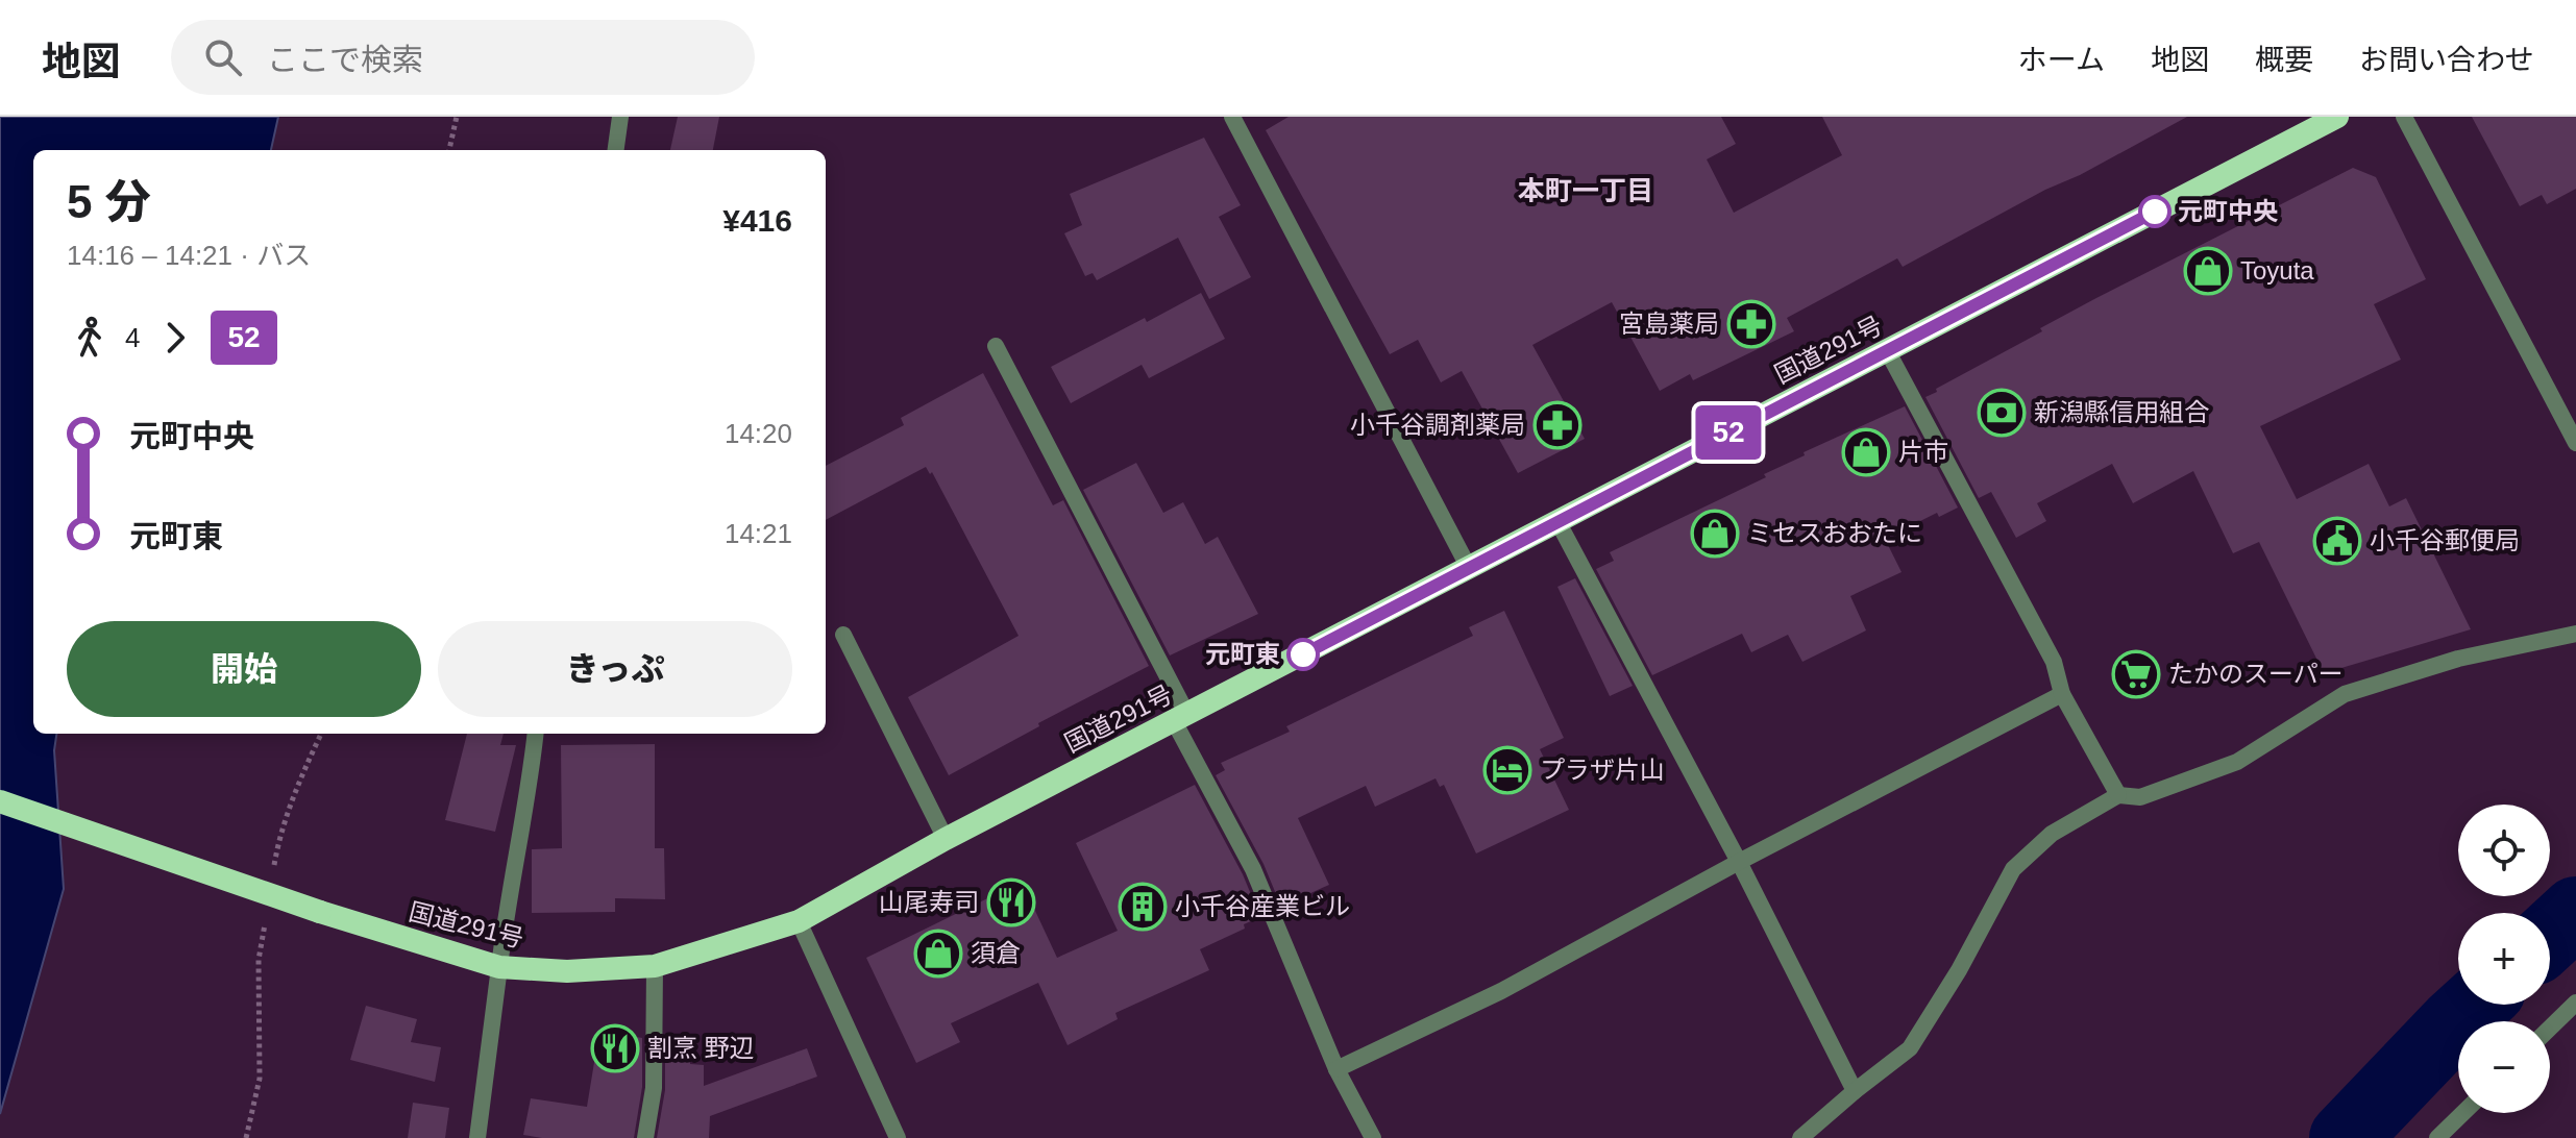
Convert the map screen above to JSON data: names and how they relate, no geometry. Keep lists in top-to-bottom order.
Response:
{
  "streets": {
    "highway": ["国道291号"]
  },
  "districts": ["本町一丁目"],
  "places": {
    "other": ["元町中央", "元町東"],
    "shop": [
      "Toyuta",
      "片市",
      "ミセスおおたに",
      "須倉"
    ],
    "pharmacy": ["宮島薬局", "小千谷調剤薬局"],
    "bank": ["新潟縣信用組合"],
    "public building": ["小千谷郵便局"],
    "supermarket": ["たかのスーパー"],
    "hotel": ["プラザ片山"],
    "restaurant": ["山尾寿司", "割烹 野辺"],
    "building": ["小千谷産業ビル"]
  },
  "lines": ["bus line 52"],
  "page": {
    "header": "地図",
    "search": "ここで検索",
    "nav": [
      "ホーム",
      "地図",
      "概要",
      "お問い合わせ"
    ],
    "on_map": "52",
    "heading": ["5 分", "14:16 – 14:21 · バス", "¥416"],
    "legs": ["4", "52"],
    "list": [
      {
        "name": "元町中央",
        "value": "14:20"
      },
      {
        "name": "元町東",
        "value": "14:21"
      }
    ],
    "buttons": ["開始", "きっぷ"],
    "map_buttons": ["+", "−"]
  }
}
